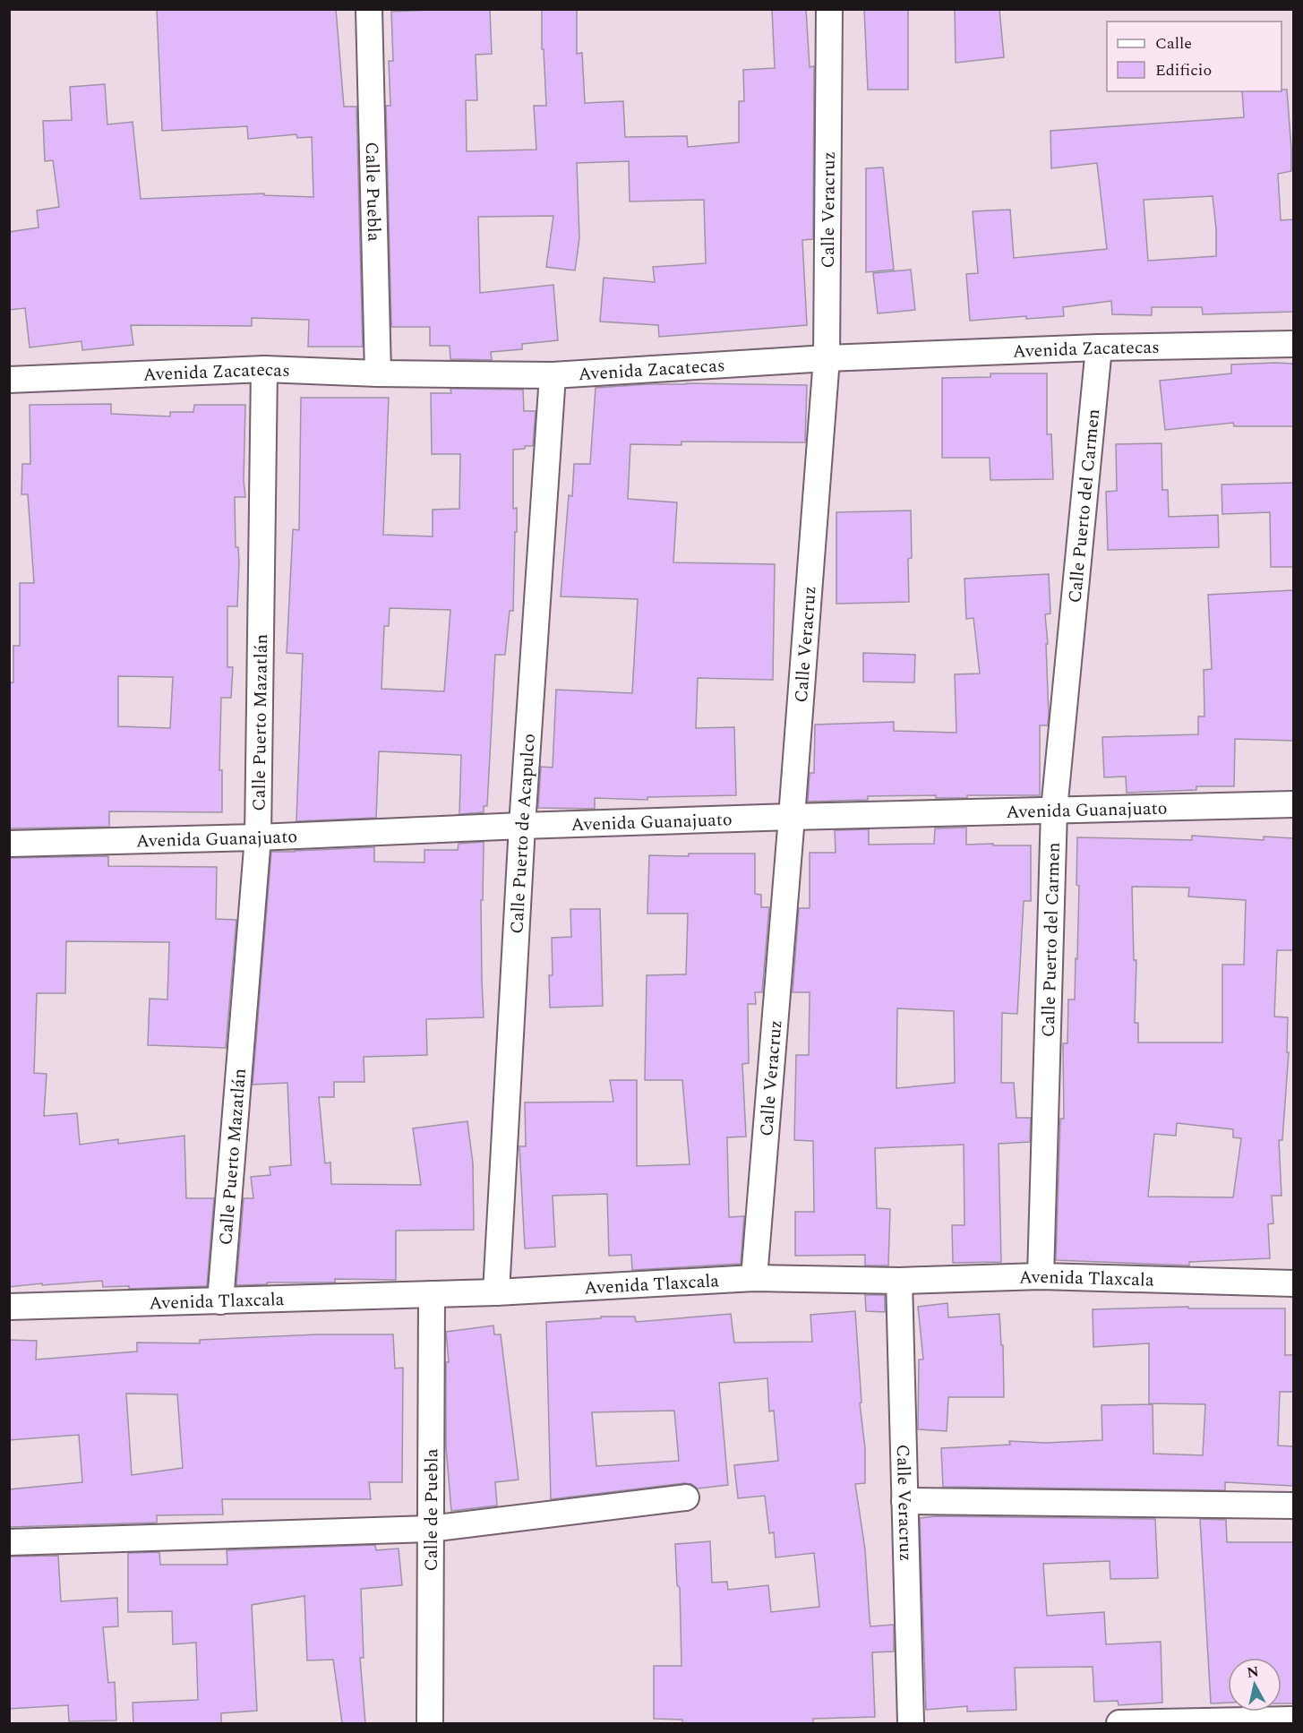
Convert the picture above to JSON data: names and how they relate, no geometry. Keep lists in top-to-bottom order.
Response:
{
  "streets": {
    "street": [
      "Calle Puebla",
      "Calle Veracruz",
      "Avenida Zacatecas",
      "Calle Puerto del Carmen",
      "Calle Puerto Mazatlán",
      "Avenida Guanajuato",
      "Calle Puerto de Acapulco",
      "Avenida Tlaxcala",
      "Calle de Puebla"
    ]
  },
  "crossings": [
    ["Calle Puebla", "Avenida Zacatecas"],
    ["Calle Veracruz", "Avenida Zacatecas"],
    ["Calle Veracruz", "Avenida Guanajuato"],
    ["Calle Veracruz", "Avenida Tlaxcala"],
    ["Avenida Zacatecas", "Calle Puerto del Carmen"],
    ["Avenida Zacatecas", "Calle Puerto Mazatlán"],
    ["Avenida Zacatecas", "Calle Puerto de Acapulco"],
    ["Calle Puerto del Carmen", "Avenida Guanajuato"],
    ["Calle Puerto del Carmen", "Avenida Tlaxcala"],
    ["Calle Puerto Mazatlán", "Avenida Guanajuato"],
    ["Calle Puerto Mazatlán", "Avenida Tlaxcala"],
    ["Avenida Guanajuato", "Calle Puerto de Acapulco"],
    ["Calle Puerto de Acapulco", "Avenida Tlaxcala"],
    ["Avenida Tlaxcala", "Calle de Puebla"]
  ],
  "legend": ["Calle", "Edificio"],
  "north": "top"
}
